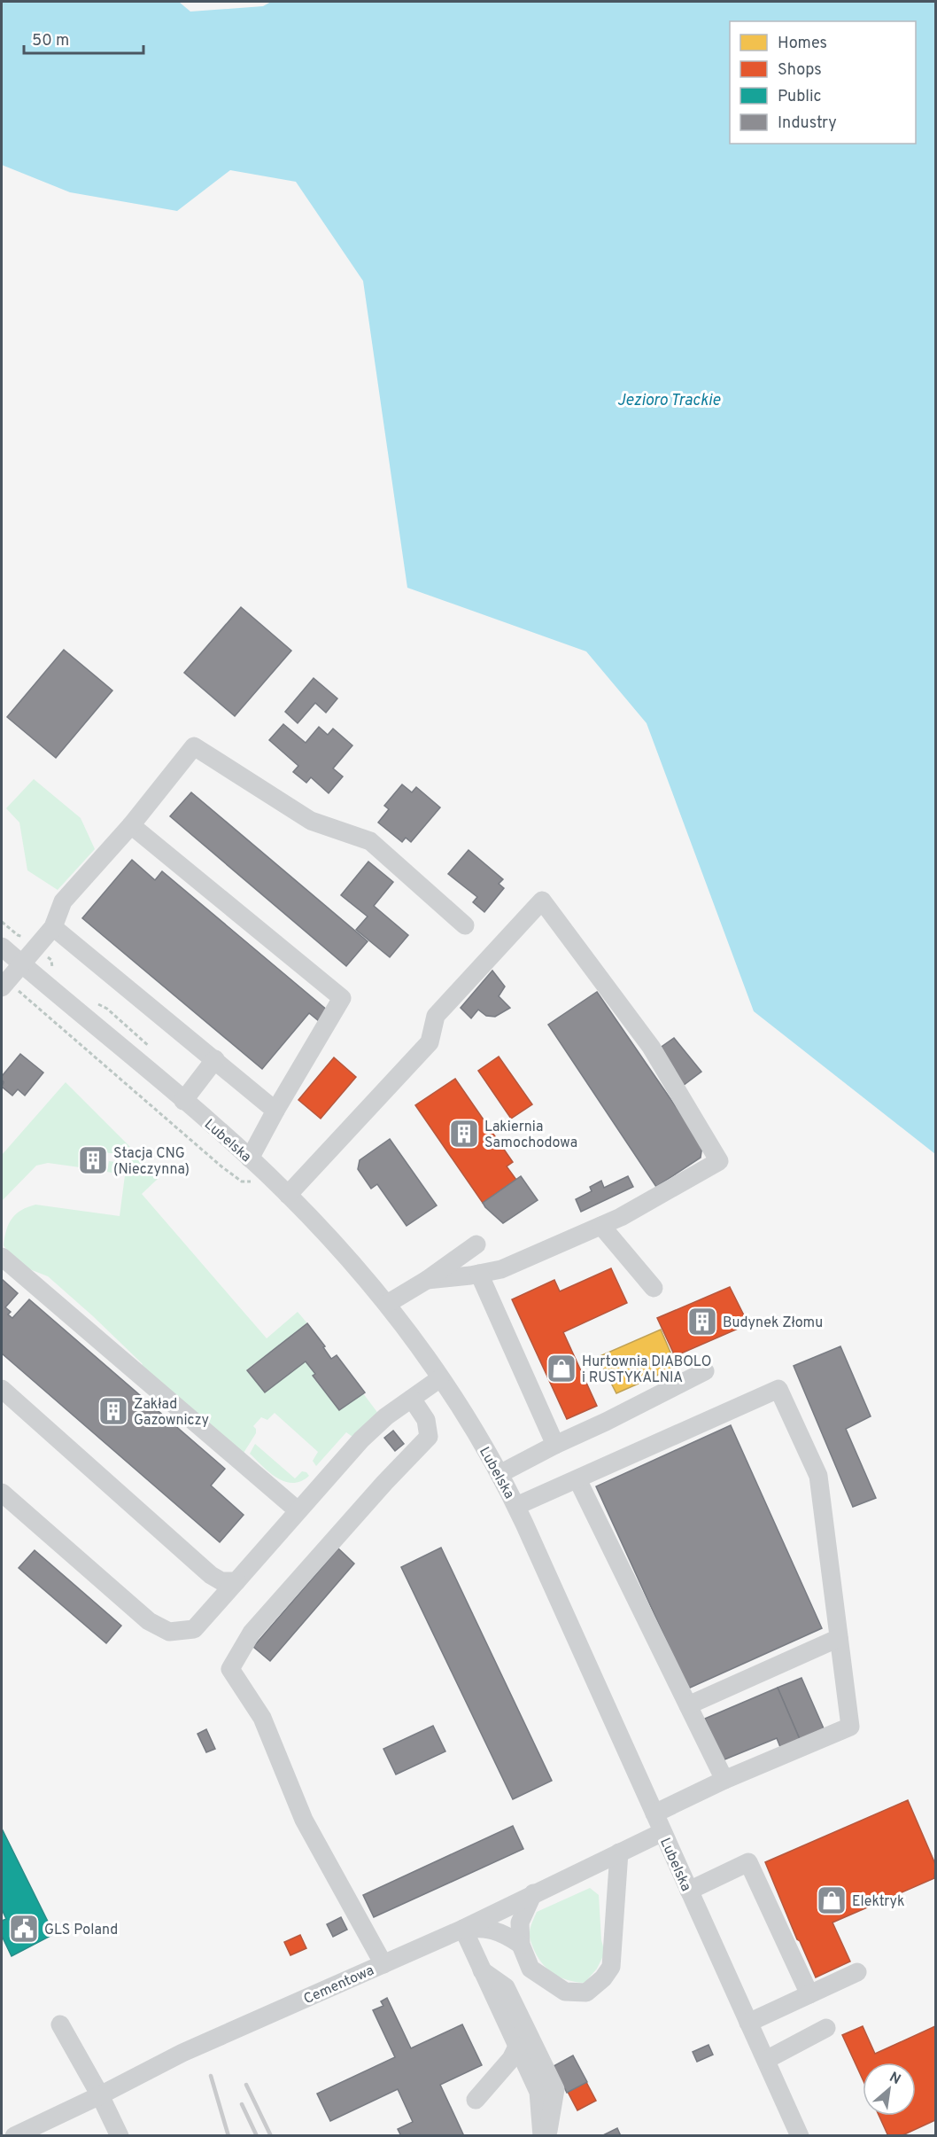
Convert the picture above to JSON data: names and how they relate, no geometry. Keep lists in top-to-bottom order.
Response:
{
  "streets": {
    "street": ["Lubelska", "Cementowa"]
  },
  "crossings": [
    ["Lubelska", "Cementowa"]
  ],
  "water": ["Jezioro Trackie"],
  "places": {
    "building": [
      "Lakiernia Samochodowa",
      "Stacja CNG (Nieczynna)",
      "Budynek Złomu",
      "Zakład Gazowniczy"
    ],
    "shop": ["Hurtownia DIABOLO i RUSTYKALNIA", "Elektryk"],
    "public building": ["GLS Poland"]
  },
  "legend": [
    "Homes",
    "Shops",
    "Public",
    "Industry"
  ],
  "scale_bar": "50 m",
  "north": "top right"
}
